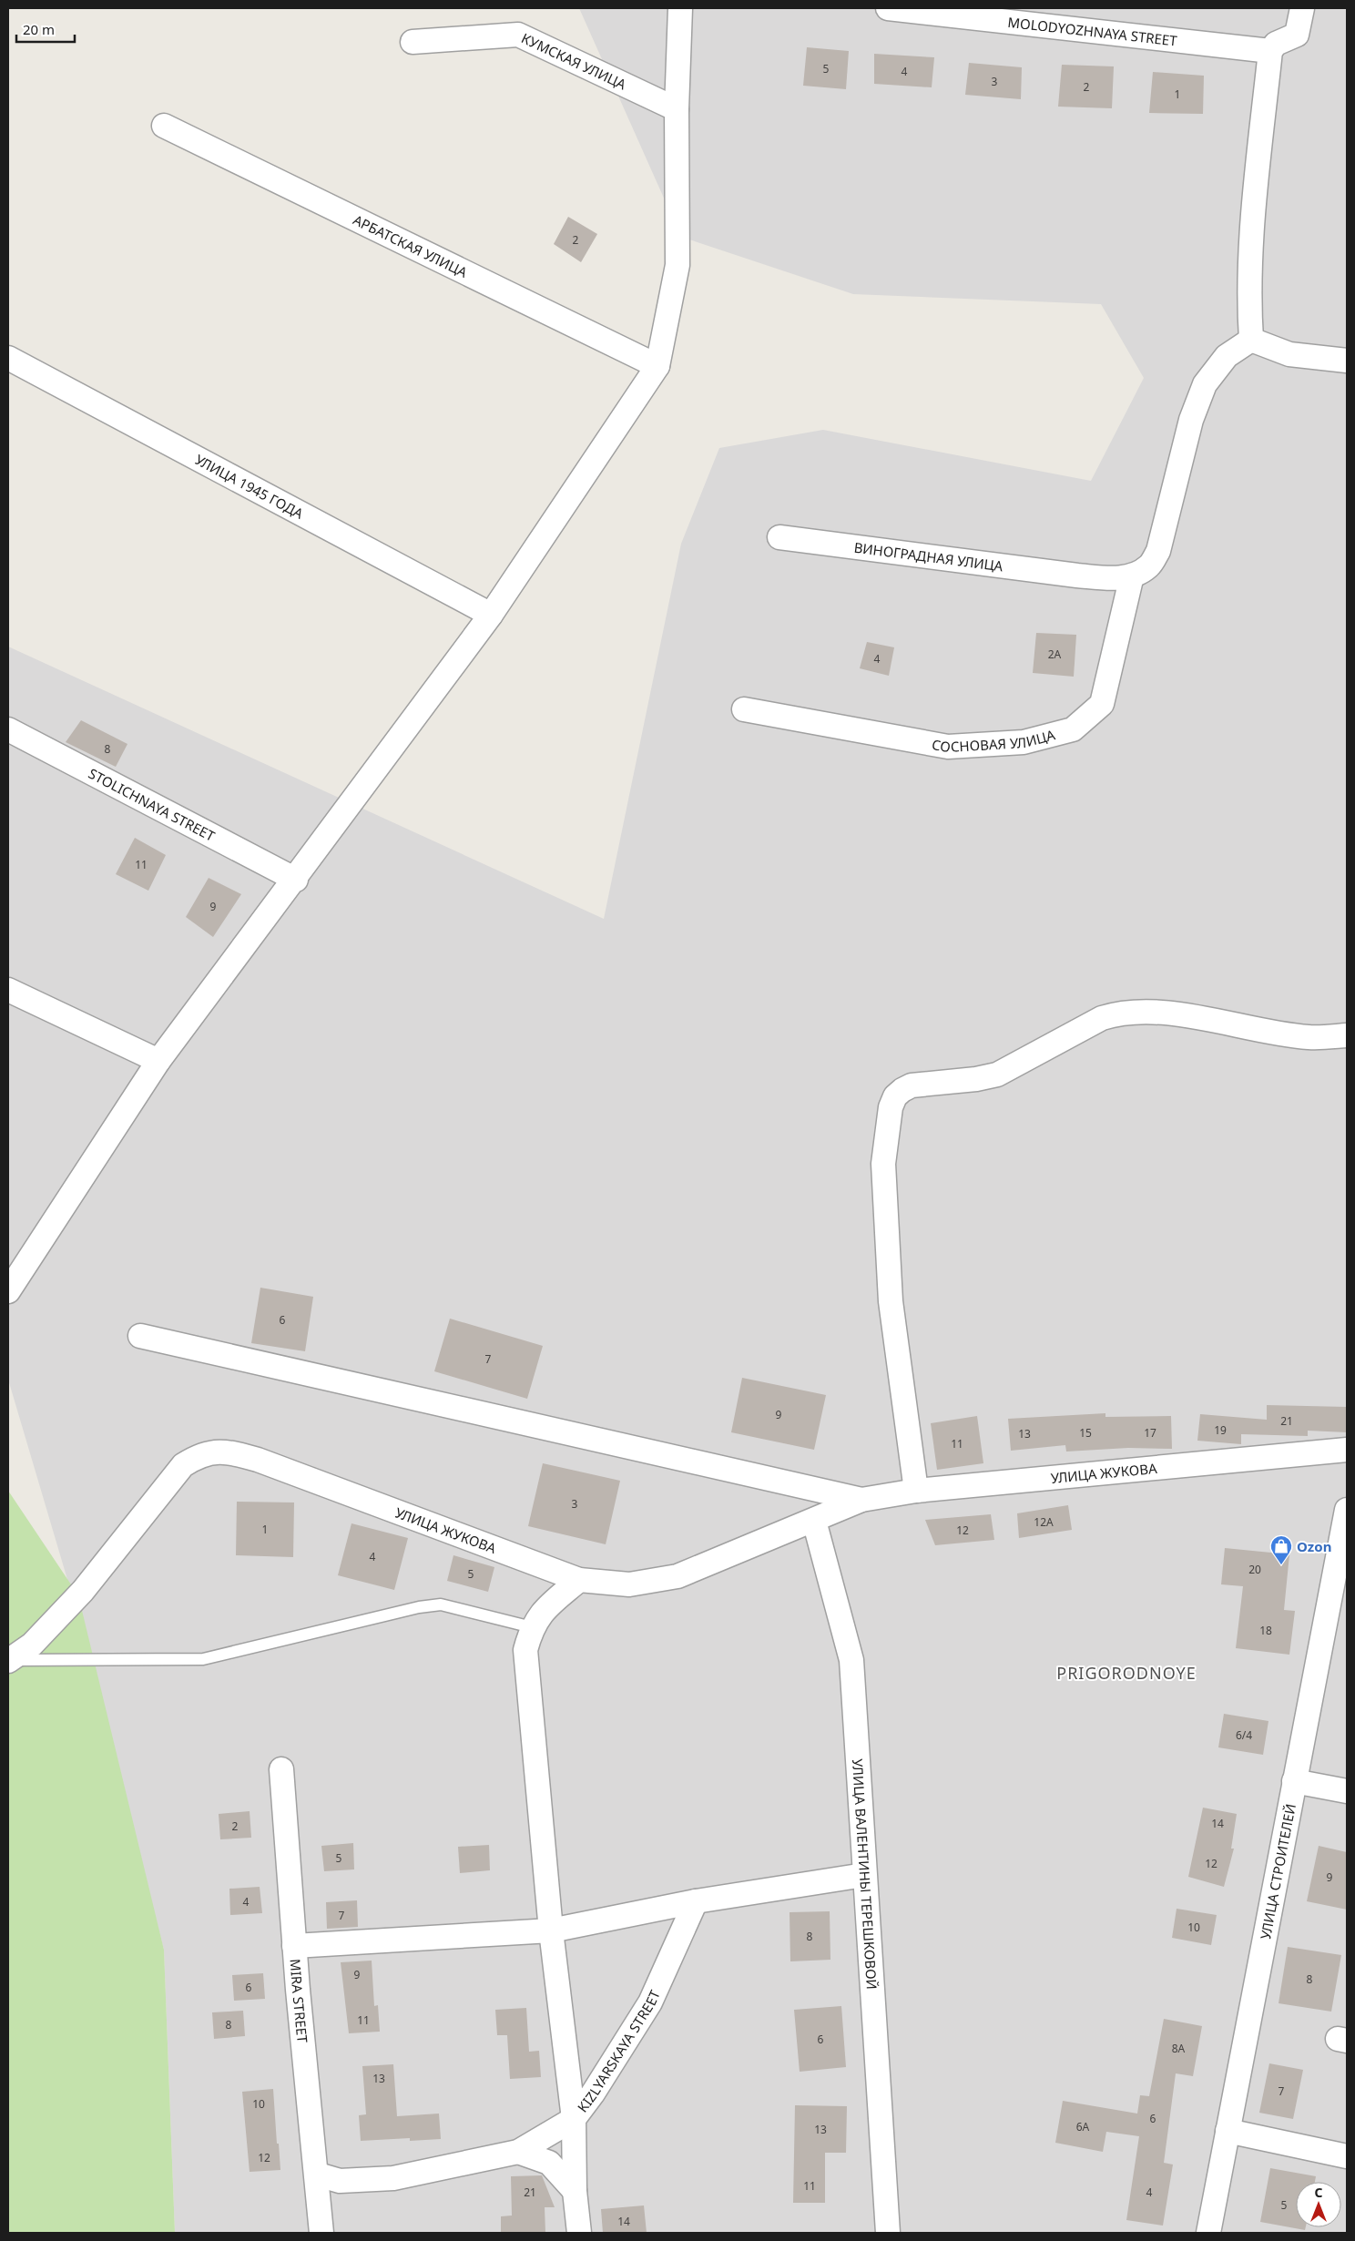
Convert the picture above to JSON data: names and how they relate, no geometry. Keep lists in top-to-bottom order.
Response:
{
  "streets": {
    "street": [
      "MOLODYOZHNAYA STREET",
      "КУМСКАЯ УЛИЦА",
      "АРБАТСКАЯ УЛИЦА",
      "УЛИЦА 1945 ГОДА",
      "ВИНОГРАДНАЯ УЛИЦА",
      "СОСНОВАЯ УЛИЦА",
      "STOLICHNAYA STREET",
      "УЛИЦА ЖУКОВА",
      "УЛИЦА СТРОИТЕЛЕЙ",
      "УЛИЦА ВАЛЕНТИНЫ ТЕРЕШКОВОЙ",
      "MIRA STREET",
      "KIZLYARSKAYA STREET"
    ]
  },
  "crossings": [
    ["ВИНОГРАДНАЯ УЛИЦА", "СОСНОВАЯ УЛИЦА"],
    ["УЛИЦА ЖУКОВА", "УЛИЦА ВАЛЕНТИНЫ ТЕРЕШКОВОЙ"]
  ],
  "districts": ["PRIGORODNOYE"],
  "places": {
    "shop": ["Ozon"]
  },
  "house_numbers": [
    "5",
    "4",
    "3",
    "2",
    "1",
    "2",
    "2А",
    "4",
    "8",
    "11",
    "9",
    "6",
    "7",
    "9",
    "21",
    "19",
    "15",
    "17",
    "13",
    "11",
    "3",
    "12А",
    "1",
    "12",
    "4",
    "20",
    "5",
    "18",
    "6/4",
    "14",
    "2",
    "5",
    "12",
    "9",
    "4",
    "7",
    "10",
    "8",
    "9",
    "8",
    "6",
    "11",
    "8",
    "6",
    "8А",
    "13",
    "7",
    "10",
    "6",
    "6А",
    "13",
    "12",
    "11",
    "21",
    "4",
    "5",
    "14"
  ],
  "scale_bar": "20 m",
  "north": "top"
}
